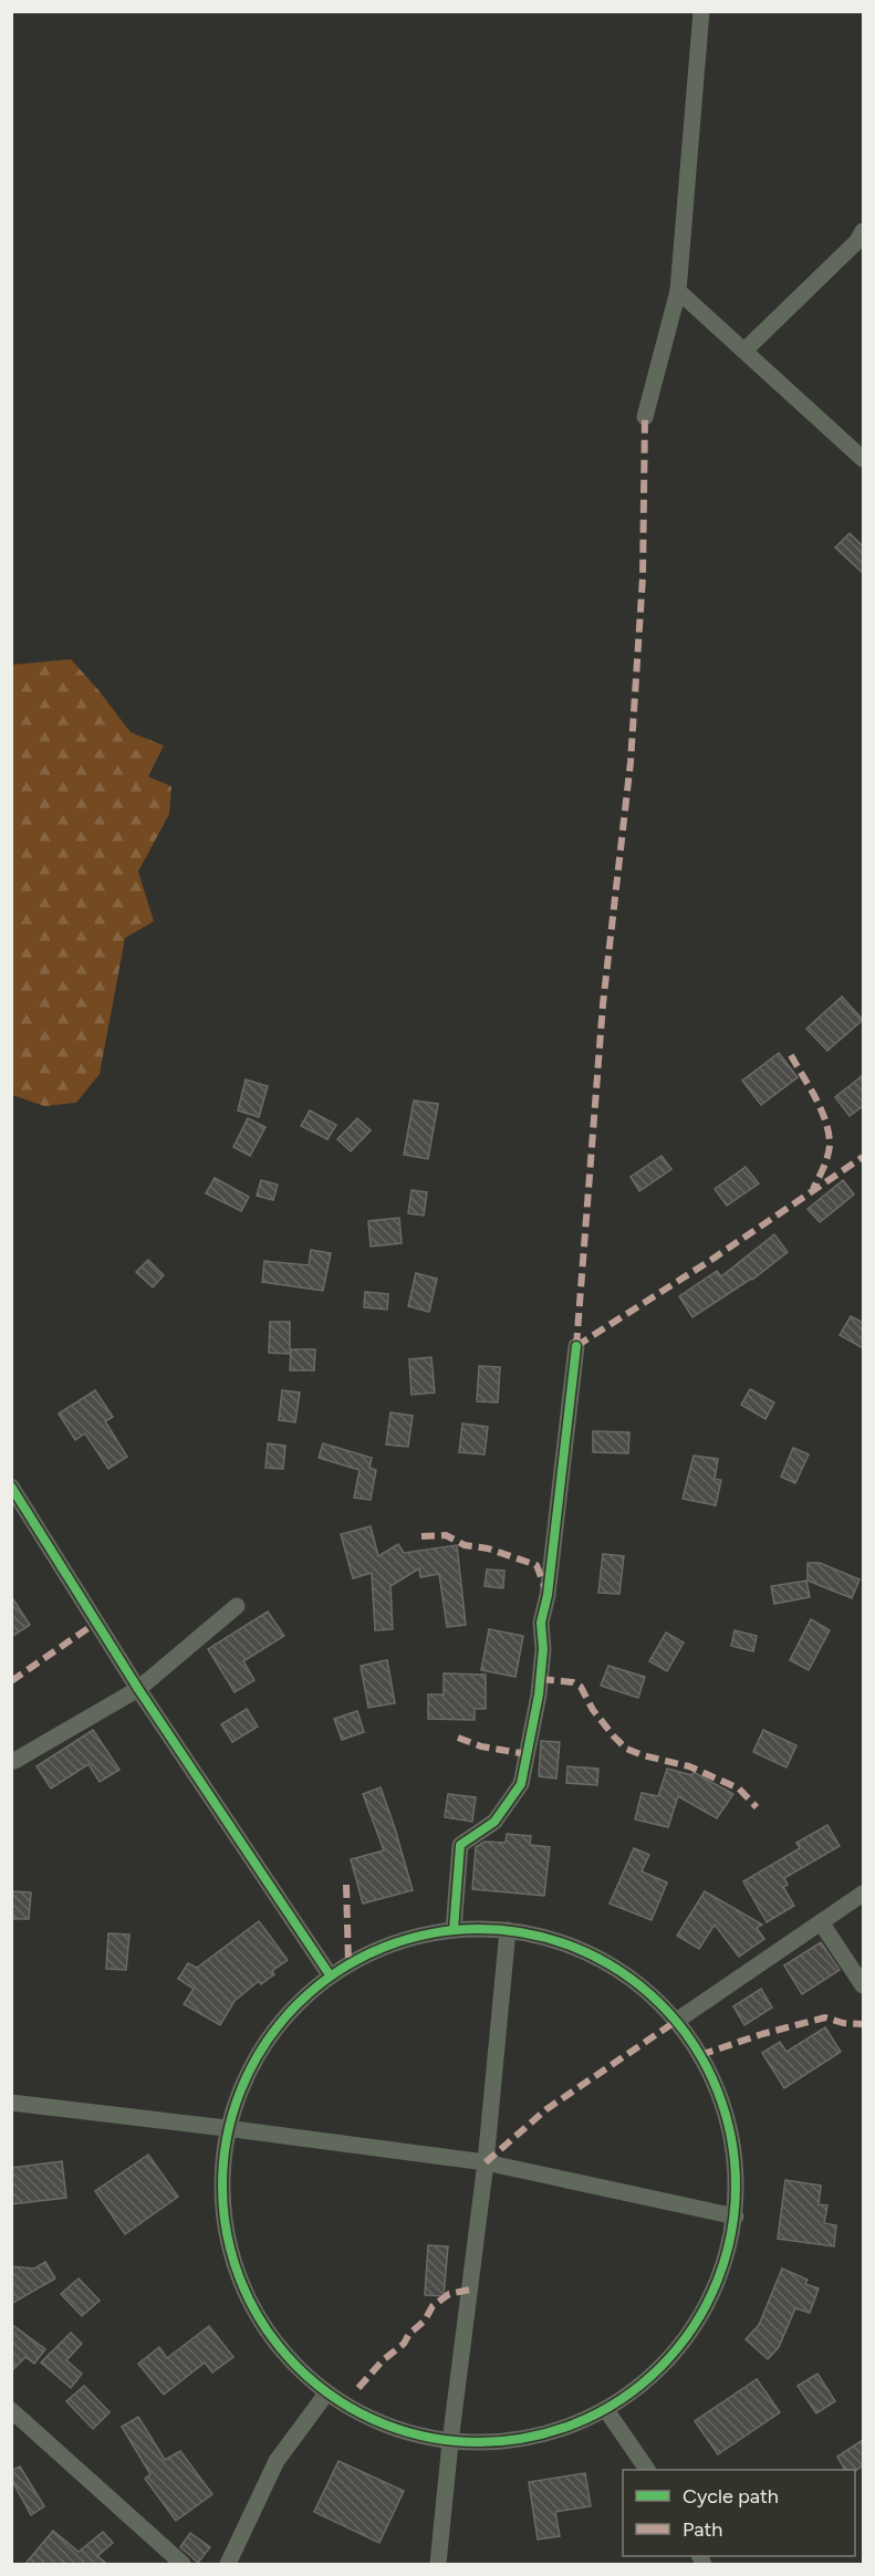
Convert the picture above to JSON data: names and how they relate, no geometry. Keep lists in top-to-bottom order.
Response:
{
  "legend": ["Cycle path", "Path"]
}
